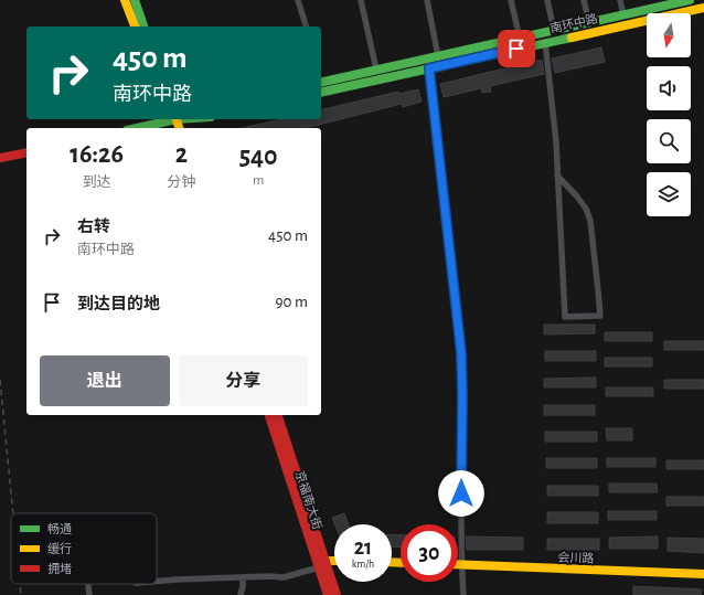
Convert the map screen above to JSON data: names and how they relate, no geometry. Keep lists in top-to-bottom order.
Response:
{
  "streets": {
    "main road": ["南环中路", "京福南大街", "会川路"]
  },
  "legend": ["畅通", "缓行", "拥堵"],
  "north": "bottom",
  "page": {
    "turn": ["450 m", "南环中路"],
    "eta": [
      "16:26",
      "到达",
      "2",
      "分钟",
      "540",
      "m"
    ],
    "list": [
      {
        "name": "右转",
        "note": "南环中路",
        "value": "450 m"
      },
      {
        "name": "到达目的地",
        "value": "90 m"
      }
    ],
    "buttons": ["退出", "分享"],
    "speed": "21 km/h",
    "limit": "30"
  }
}
